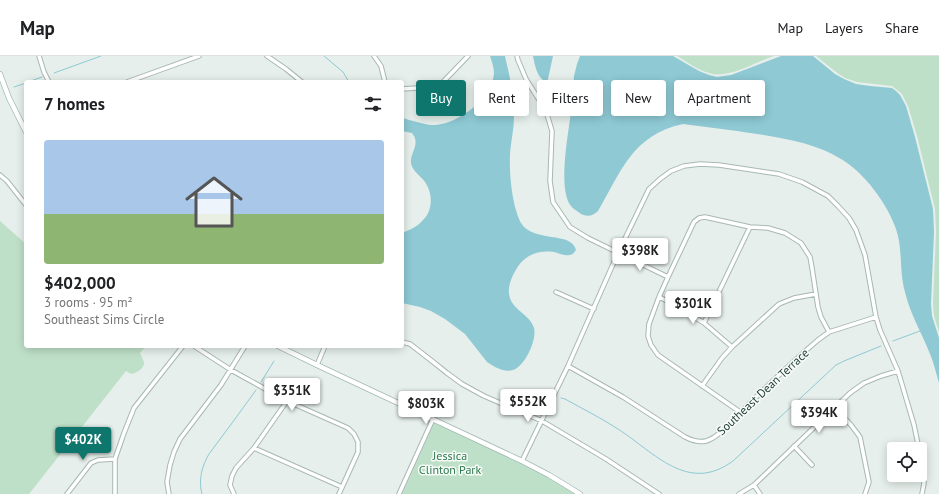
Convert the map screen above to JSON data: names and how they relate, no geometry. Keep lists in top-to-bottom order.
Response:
{
  "streets": {
    "street": ["Southeast Dean Terrace"]
  },
  "parks": ["Jessica Clinton Park"],
  "page": {
    "header": "Map",
    "nav": ["Map", "Layers", "Share"],
    "chip": [
      "Buy",
      "Rent",
      "Filters",
      "New",
      "Apartment"
    ],
    "heading": "7 homes",
    "list": [
      {
        "name": "$402,000",
        "note": "3 rooms · 95 m² · Southeast Sims Circle"
      }
    ],
    "price": [
      "$398K",
      "$301K",
      "$351K",
      "$552K",
      "$803K",
      "$394K",
      "$402K"
    ]
  }
}
